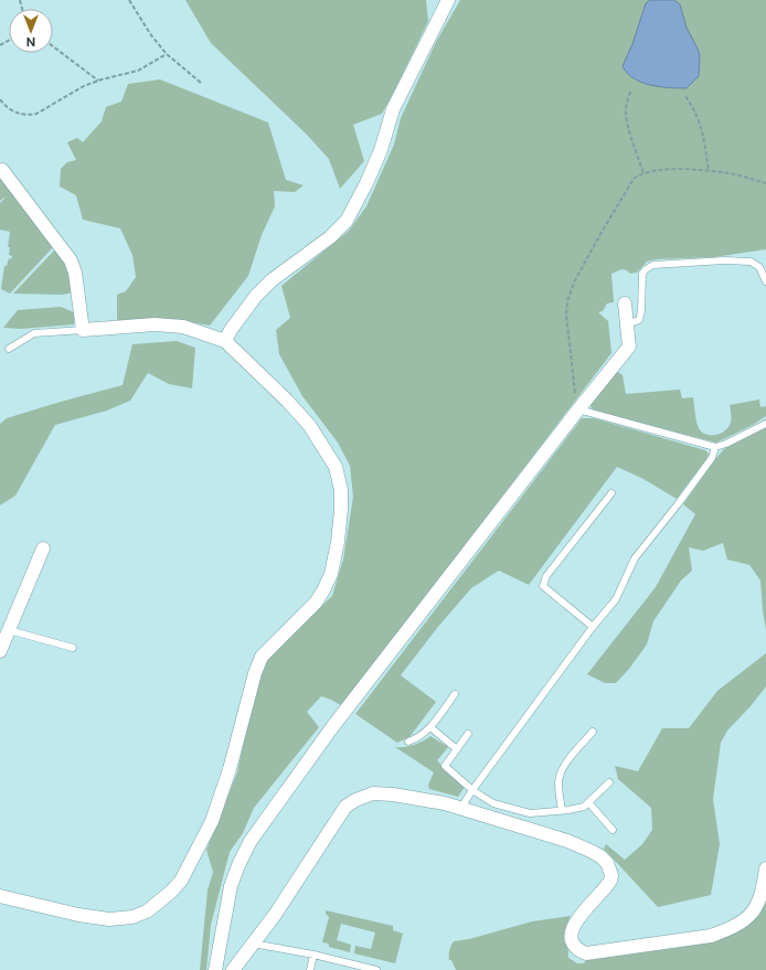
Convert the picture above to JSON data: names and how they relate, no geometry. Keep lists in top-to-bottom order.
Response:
{
  "north": "bottom"
}
